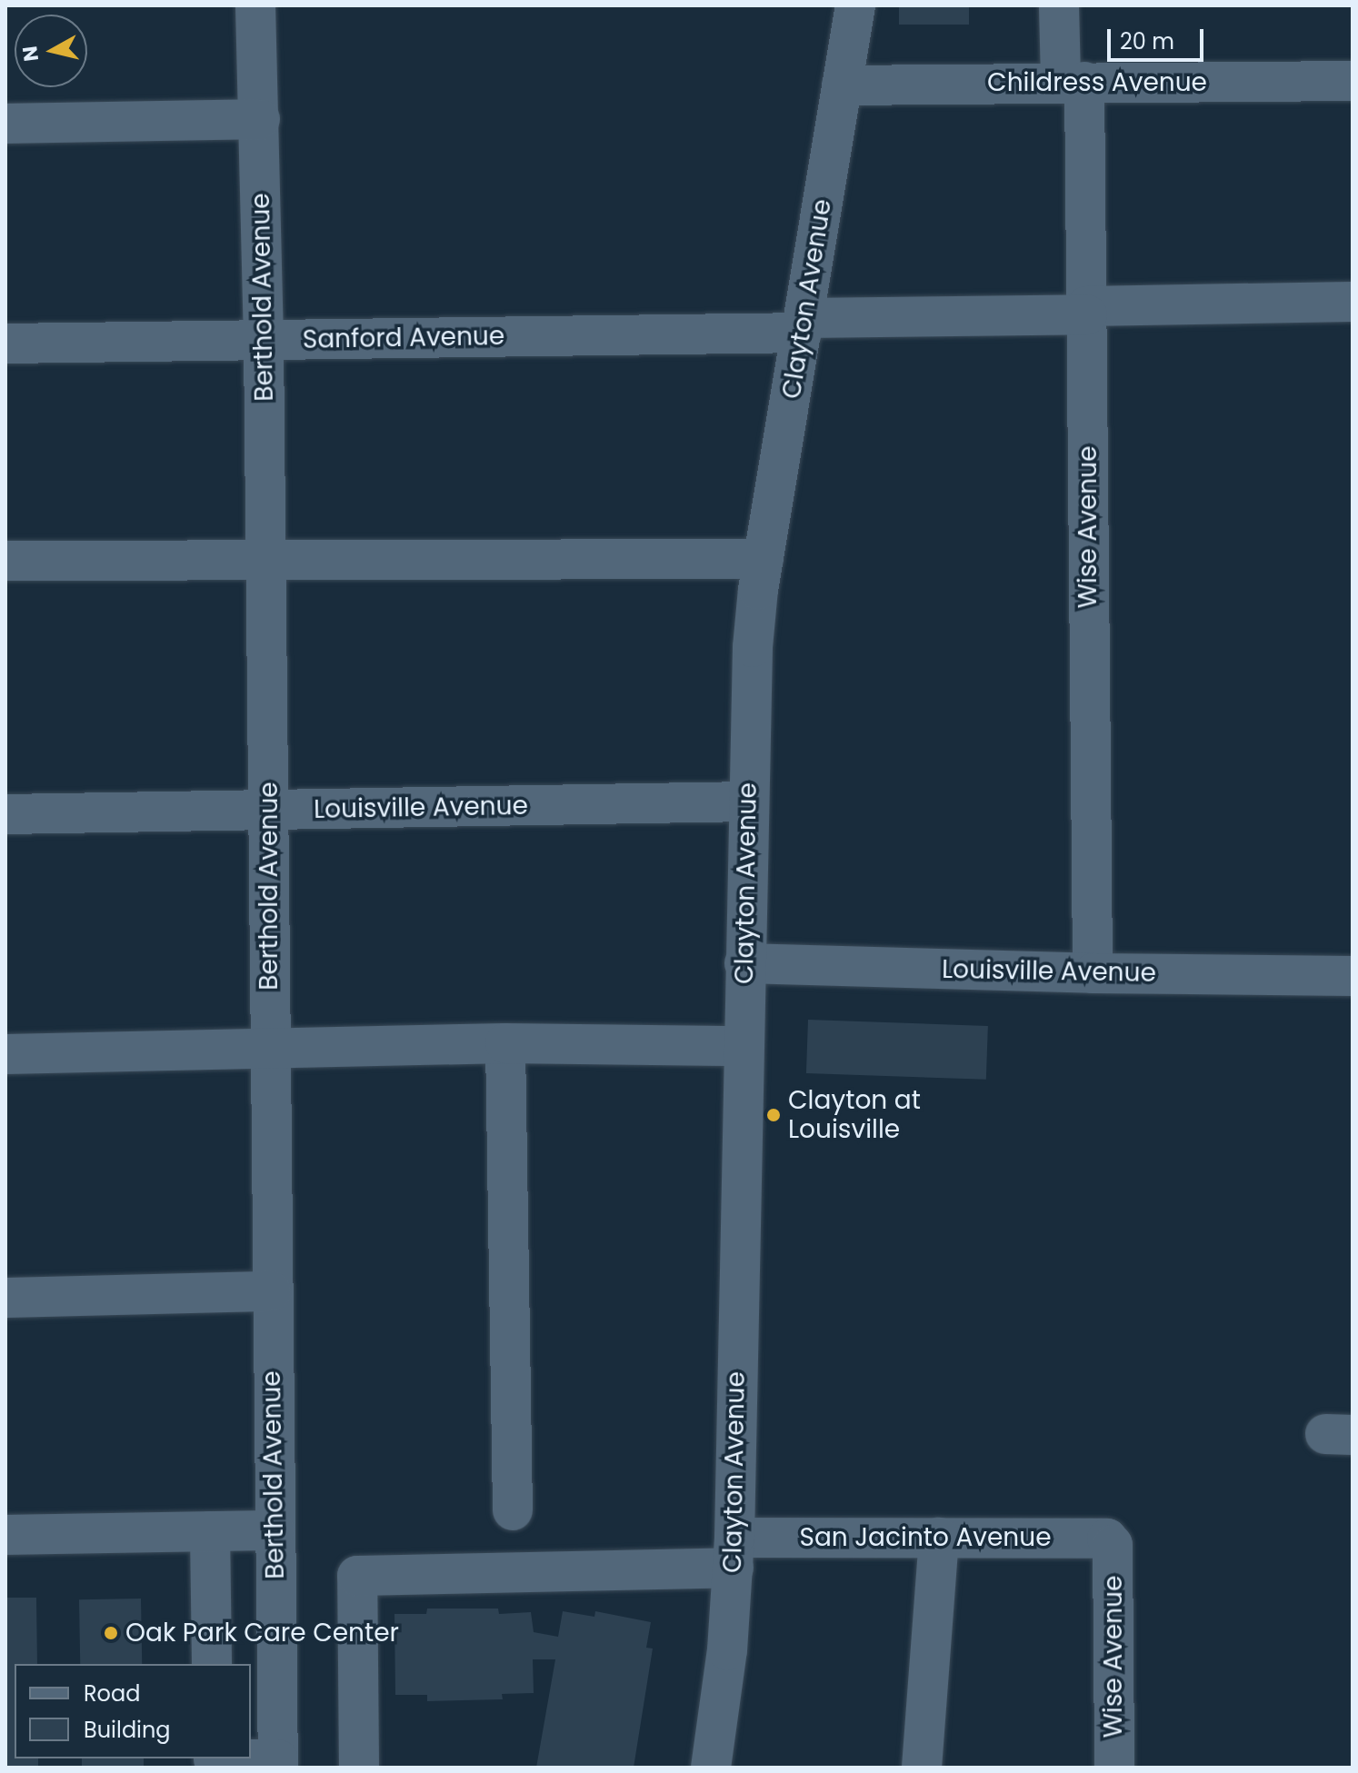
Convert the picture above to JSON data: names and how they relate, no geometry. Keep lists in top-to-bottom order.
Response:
{
  "streets": {
    "street": [
      "Childress Avenue",
      "Berthold Avenue",
      "Clayton Avenue",
      "Sanford Avenue",
      "Wise Avenue",
      "Louisville Avenue",
      "San Jacinto Avenue"
    ]
  },
  "crossings": [
    ["Childress Avenue", "Clayton Avenue"],
    ["Childress Avenue", "Wise Avenue"],
    ["Berthold Avenue", "Sanford Avenue"],
    ["Berthold Avenue", "Louisville Avenue"],
    ["Clayton Avenue", "Sanford Avenue"],
    ["Clayton Avenue", "Louisville Avenue"],
    ["Clayton Avenue", "San Jacinto Avenue"],
    ["Sanford Avenue", "Wise Avenue"],
    ["Wise Avenue", "Louisville Avenue"],
    ["Wise Avenue", "San Jacinto Avenue"]
  ],
  "places": ["Clayton at Louisville", "Oak Park Care Center"],
  "legend": ["Road", "Building"],
  "scale_bar": "20 m",
  "north": "left"
}
